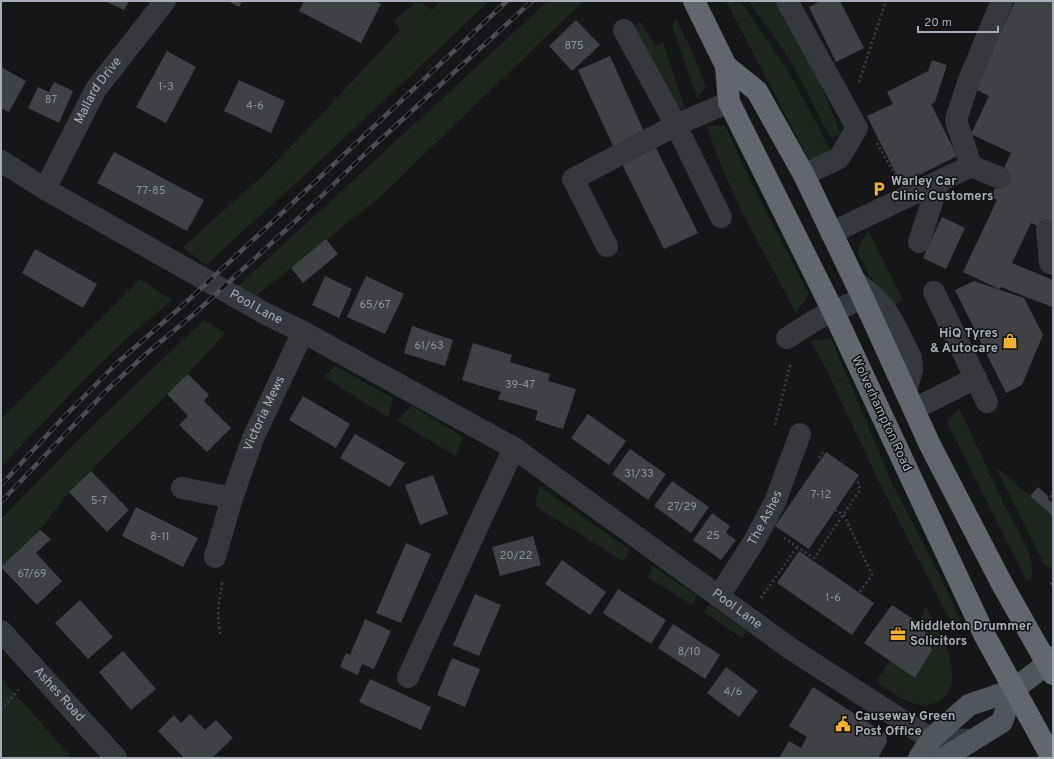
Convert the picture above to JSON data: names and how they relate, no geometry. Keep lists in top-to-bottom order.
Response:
{
  "streets": {
    "highway": ["Wolverhampton Road"],
    "street": [
      "Mallard Drive",
      "Pool Lane",
      "Victoria Mews",
      "The Ashes",
      "Ashes Road"
    ]
  },
  "crossings": [
    ["Mallard Drive", "Pool Lane"],
    ["Pool Lane", "Victoria Mews"],
    ["Pool Lane", "The Ashes"]
  ],
  "places": {
    "parking": ["Warley Car Clinic Customers"],
    "shop": ["HiQ Tyres & Autocare"],
    "office": ["Middleton Drummer Solicitors"],
    "public building": ["Causeway Green Post Office"]
  },
  "house_numbers": [
    "875",
    "1-3",
    "87",
    "4-6",
    "77-85",
    "65/67",
    "61/63",
    "39-47",
    "31/33",
    "7-12",
    "5-7",
    "27/29",
    "25",
    "8-11",
    "20/22",
    "67/69",
    "1-6",
    "8/10",
    "4/6"
  ],
  "scale_bar": "20 m"
}
